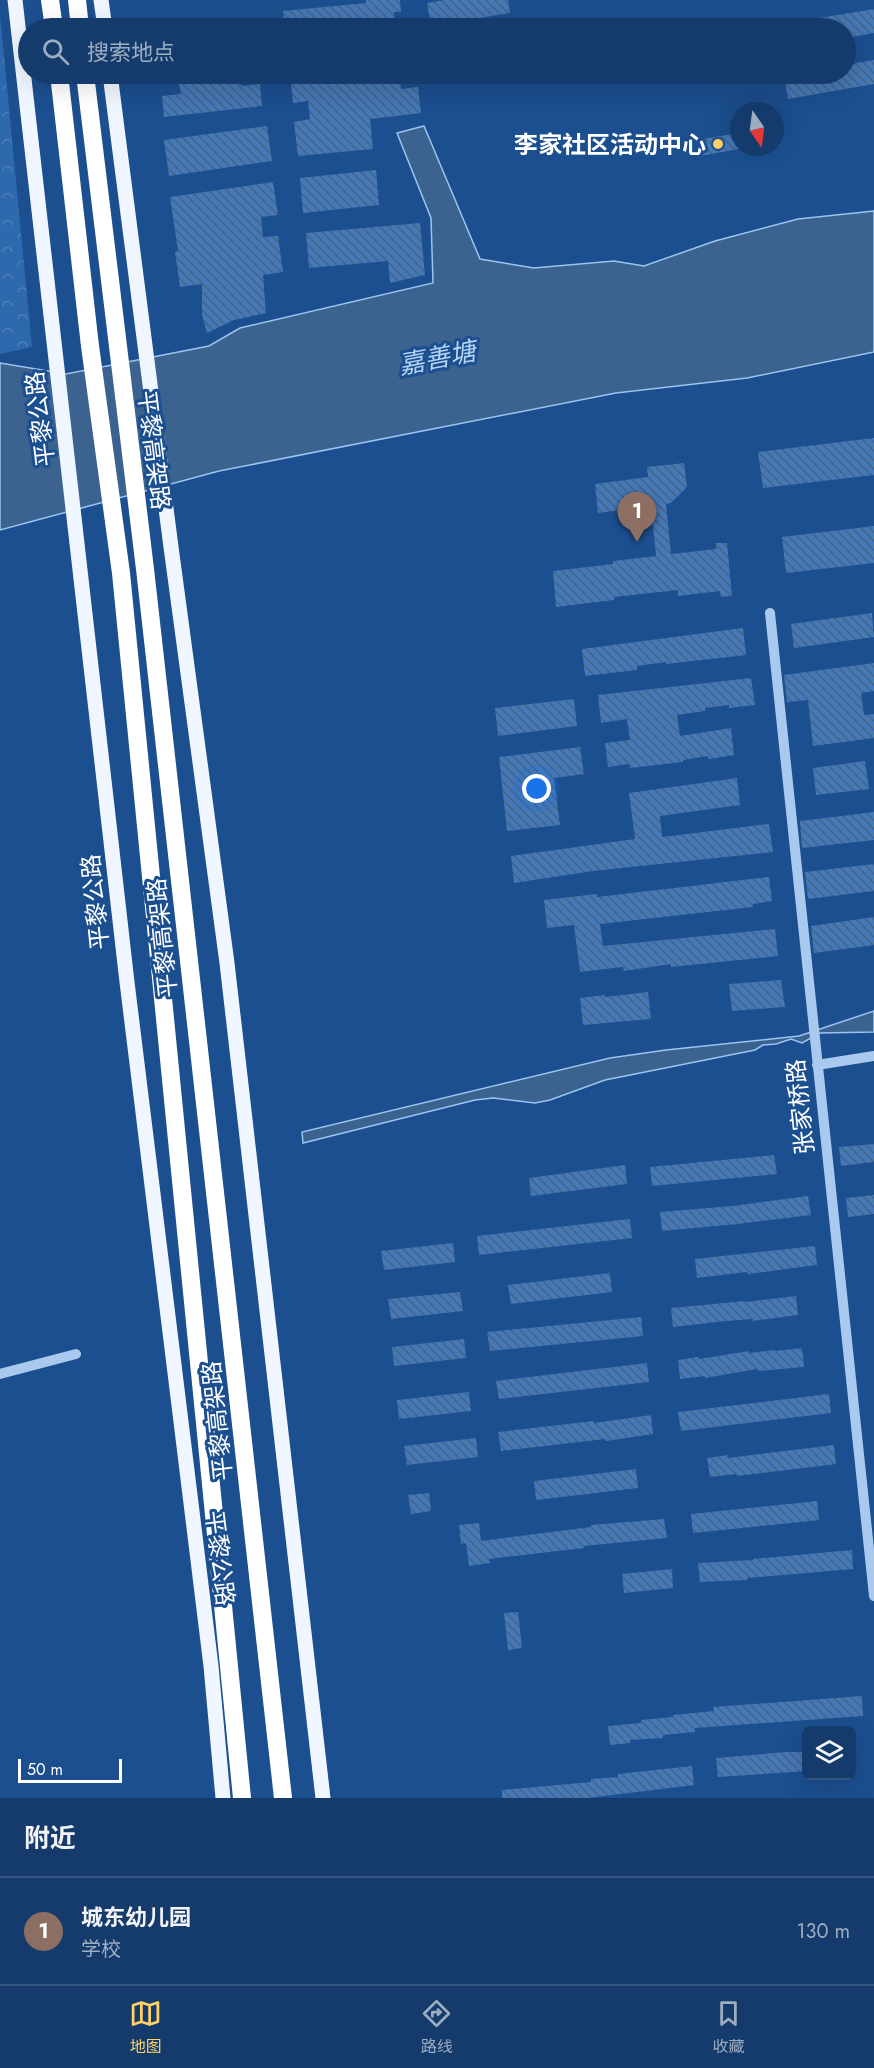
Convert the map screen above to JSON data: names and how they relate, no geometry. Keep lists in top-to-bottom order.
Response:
{
  "streets": {
    "highway": ["平黎高架路"],
    "main road": ["平黎公路"],
    "street": ["张家桥路"]
  },
  "water": ["嘉善塘"],
  "places": ["李家社区活动中心"],
  "scale_bar": "50 m",
  "north": "bottom",
  "page": {
    "search": "搜索地点",
    "pins": "1",
    "scale": "50 m",
    "heading": "附近",
    "list": [
      {
        "mark": "1",
        "name": "城东幼儿园",
        "note": "学校",
        "value": "130 m"
      }
    ],
    "nav": ["地图", "路线", "收藏"]
  }
}
